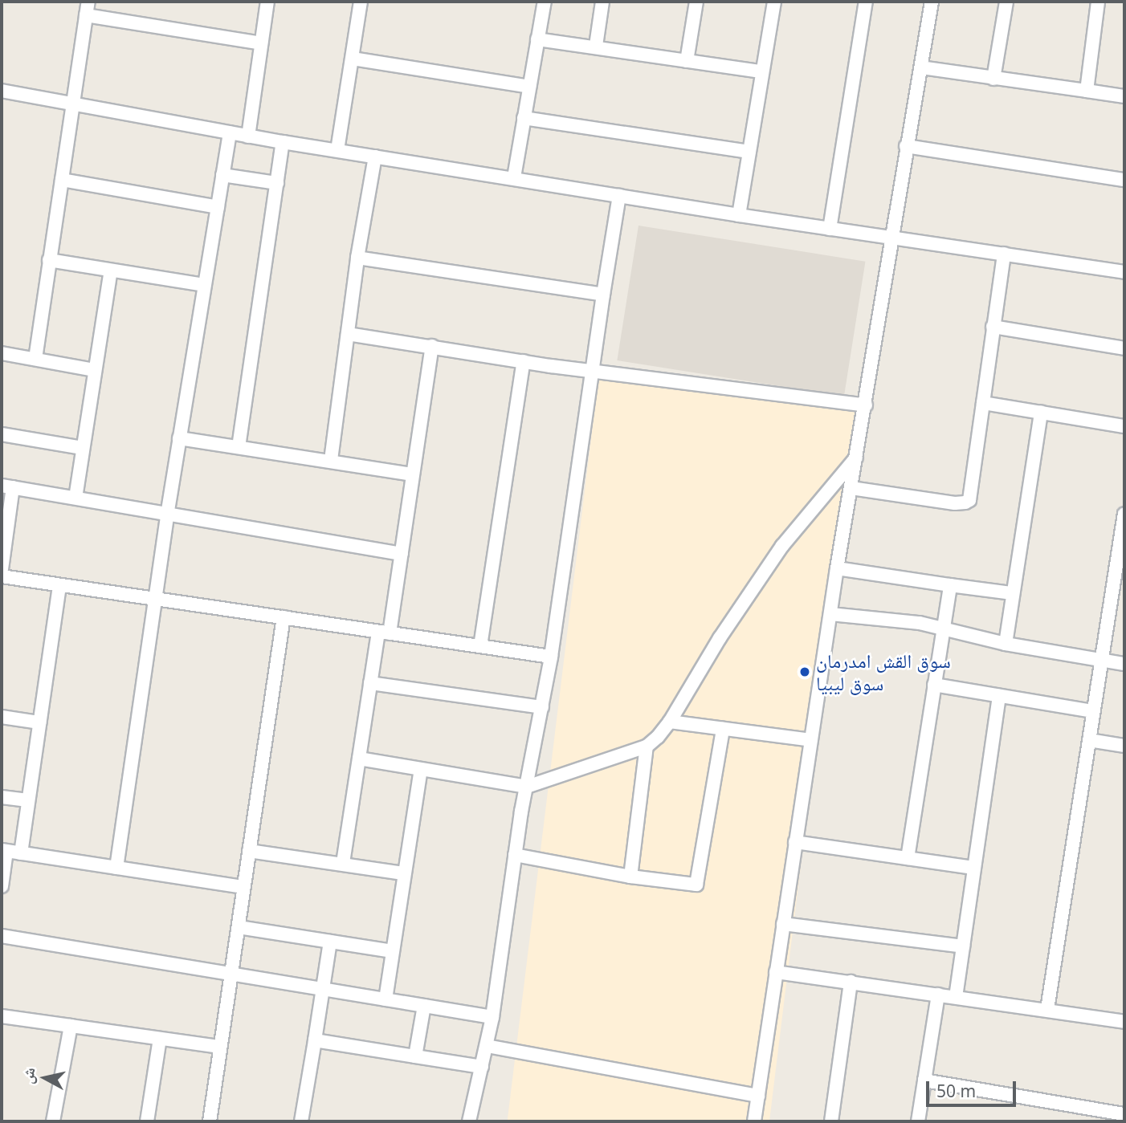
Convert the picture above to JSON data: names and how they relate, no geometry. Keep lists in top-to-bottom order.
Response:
{
  "places": ["سوق القش امدرمان سوق ليبيا"],
  "scale_bar": "50 m",
  "north": "left"
}
